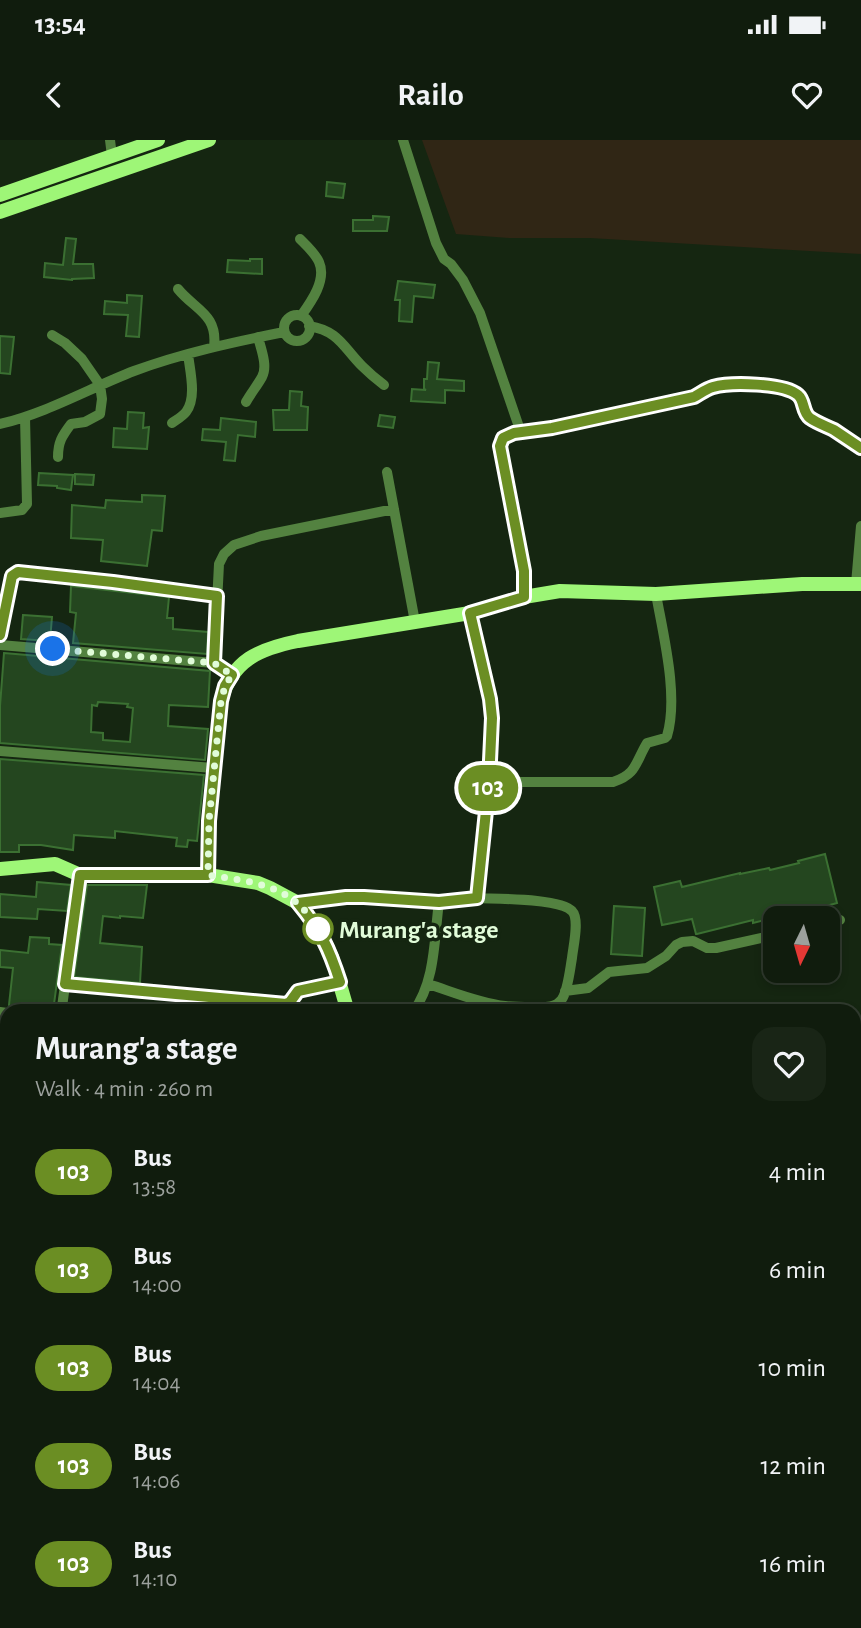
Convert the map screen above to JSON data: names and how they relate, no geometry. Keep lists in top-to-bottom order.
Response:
{
  "places": ["Murang'a stage"],
  "lines": ["bus line 103"],
  "north": "bottom",
  "page": {
    "status": "13:54",
    "header": "Railo",
    "on_map": "103",
    "heading": ["Murang'a stage", "Walk · 4 min · 260 m"],
    "list": [
      {
        "mark": "103",
        "name": "Bus",
        "note": "13:58",
        "value": "4 min"
      },
      {
        "mark": "103",
        "name": "Bus",
        "note": "14:00",
        "value": "6 min"
      },
      {
        "mark": "103",
        "name": "Bus",
        "note": "14:04",
        "value": "10 min"
      },
      {
        "mark": "103",
        "name": "Bus",
        "note": "14:06",
        "value": "12 min"
      },
      {
        "mark": "103",
        "name": "Bus",
        "note": "14:10",
        "value": "16 min"
      }
    ]
  }
}
